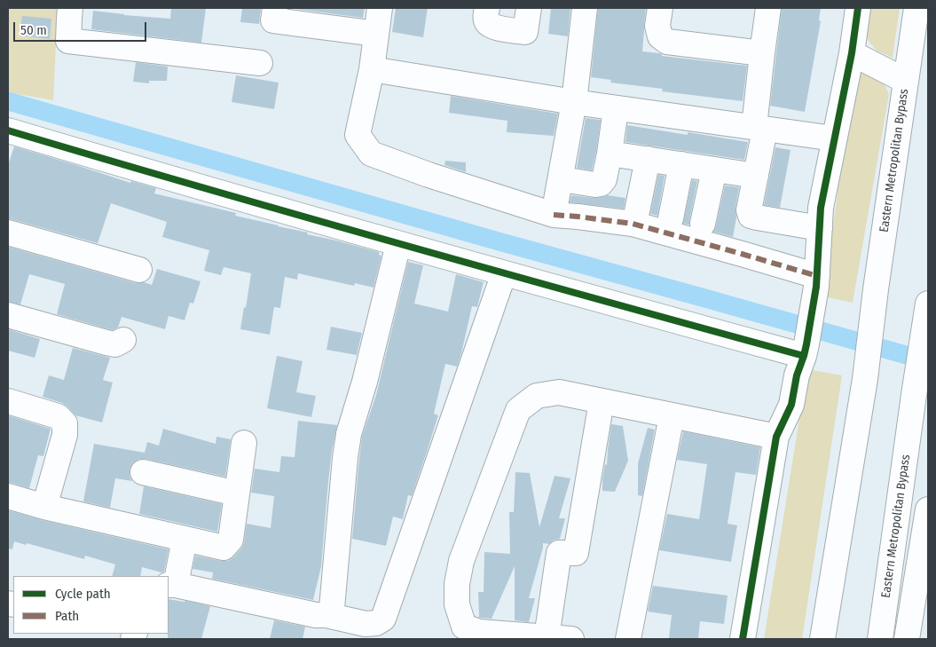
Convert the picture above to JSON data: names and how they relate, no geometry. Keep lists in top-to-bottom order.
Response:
{
  "streets": {
    "street": ["Eastern Metropolitan Bypass"]
  },
  "legend": ["Cycle path", "Path"],
  "scale_bar": "50 m"
}
